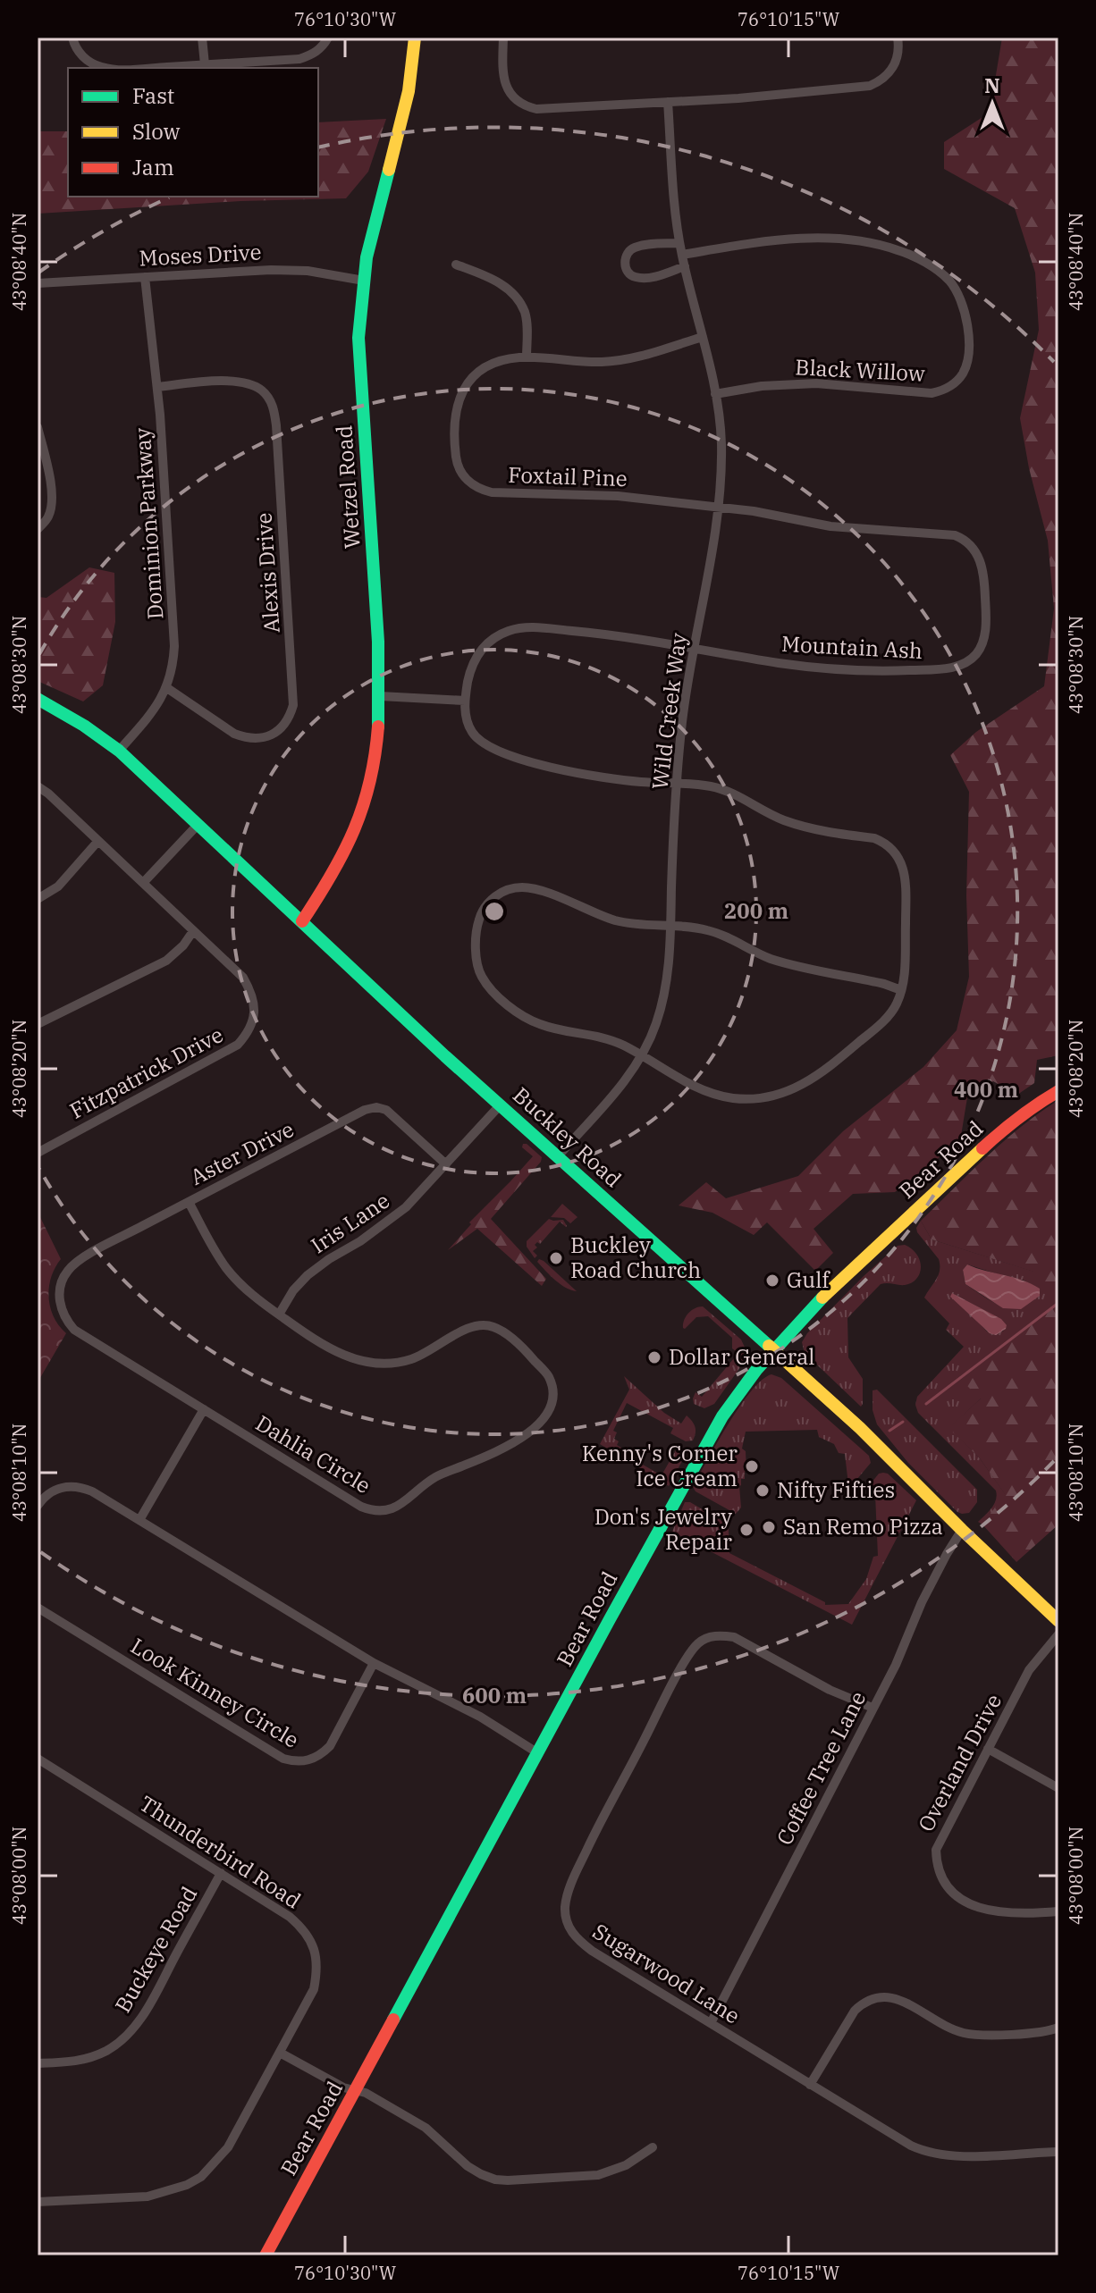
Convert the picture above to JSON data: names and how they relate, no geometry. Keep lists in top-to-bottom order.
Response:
{
  "streets": {
    "street": [
      "Moses Drive",
      "Black Willow",
      "Foxtail Pine",
      "Wetzel Road",
      "Dominion Parkway",
      "Alexis Drive",
      "Mountain Ash",
      "Wild Creek Way",
      "Fitzpatrick Drive",
      "Buckley Road",
      "Aster Drive",
      "Bear Road",
      "Iris Lane",
      "Dahlia Circle",
      "Look Kinney Circle",
      "Overland Drive",
      "Coffee Tree Lane",
      "Thunderbird Road",
      "Buckeye Road",
      "Sugarwood Lane"
    ]
  },
  "crossings": [
    ["Moses Drive", "Wetzel Road"],
    ["Moses Drive", "Dominion Parkway"],
    ["Black Willow", "Wild Creek Way"],
    ["Foxtail Pine", "Mountain Ash"],
    ["Foxtail Pine", "Wild Creek Way"],
    ["Wetzel Road", "Buckley Road"],
    ["Dominion Parkway", "Alexis Drive"],
    ["Dominion Parkway", "Buckley Road"],
    ["Mountain Ash", "Wild Creek Way"],
    ["Wild Creek Way", "Buckley Road"],
    ["Buckley Road", "Bear Road"],
    ["Buckley Road", "Iris Lane"],
    ["Buckley Road", "Coffee Tree Lane"],
    ["Aster Drive", "Iris Lane"],
    ["Aster Drive", "Dahlia Circle"],
    ["Iris Lane", "Dahlia Circle"],
    ["Coffee Tree Lane", "Sugarwood Lane"],
    ["Thunderbird Road", "Buckeye Road"]
  ],
  "places": [
    "Buckley Road Church",
    "Gulf",
    "Dollar General",
    "Kenny's Corner Ice Cream",
    "Nifty Fifties",
    "San Remo Pizza",
    "Don's Jewelry Repair"
  ],
  "legend": ["Fast", "Slow", "Jam"],
  "north": "top",
  "coordinates": [
    "76°10'30\"W",
    "76°10'15\"W",
    "43°08'40\"N",
    "43°08'30\"N",
    "43°08'20\"N",
    "43°08'10\"N",
    "43°08'00\"N"
  ],
  "rings": ["200 m", "400 m", "600 m"]
}
